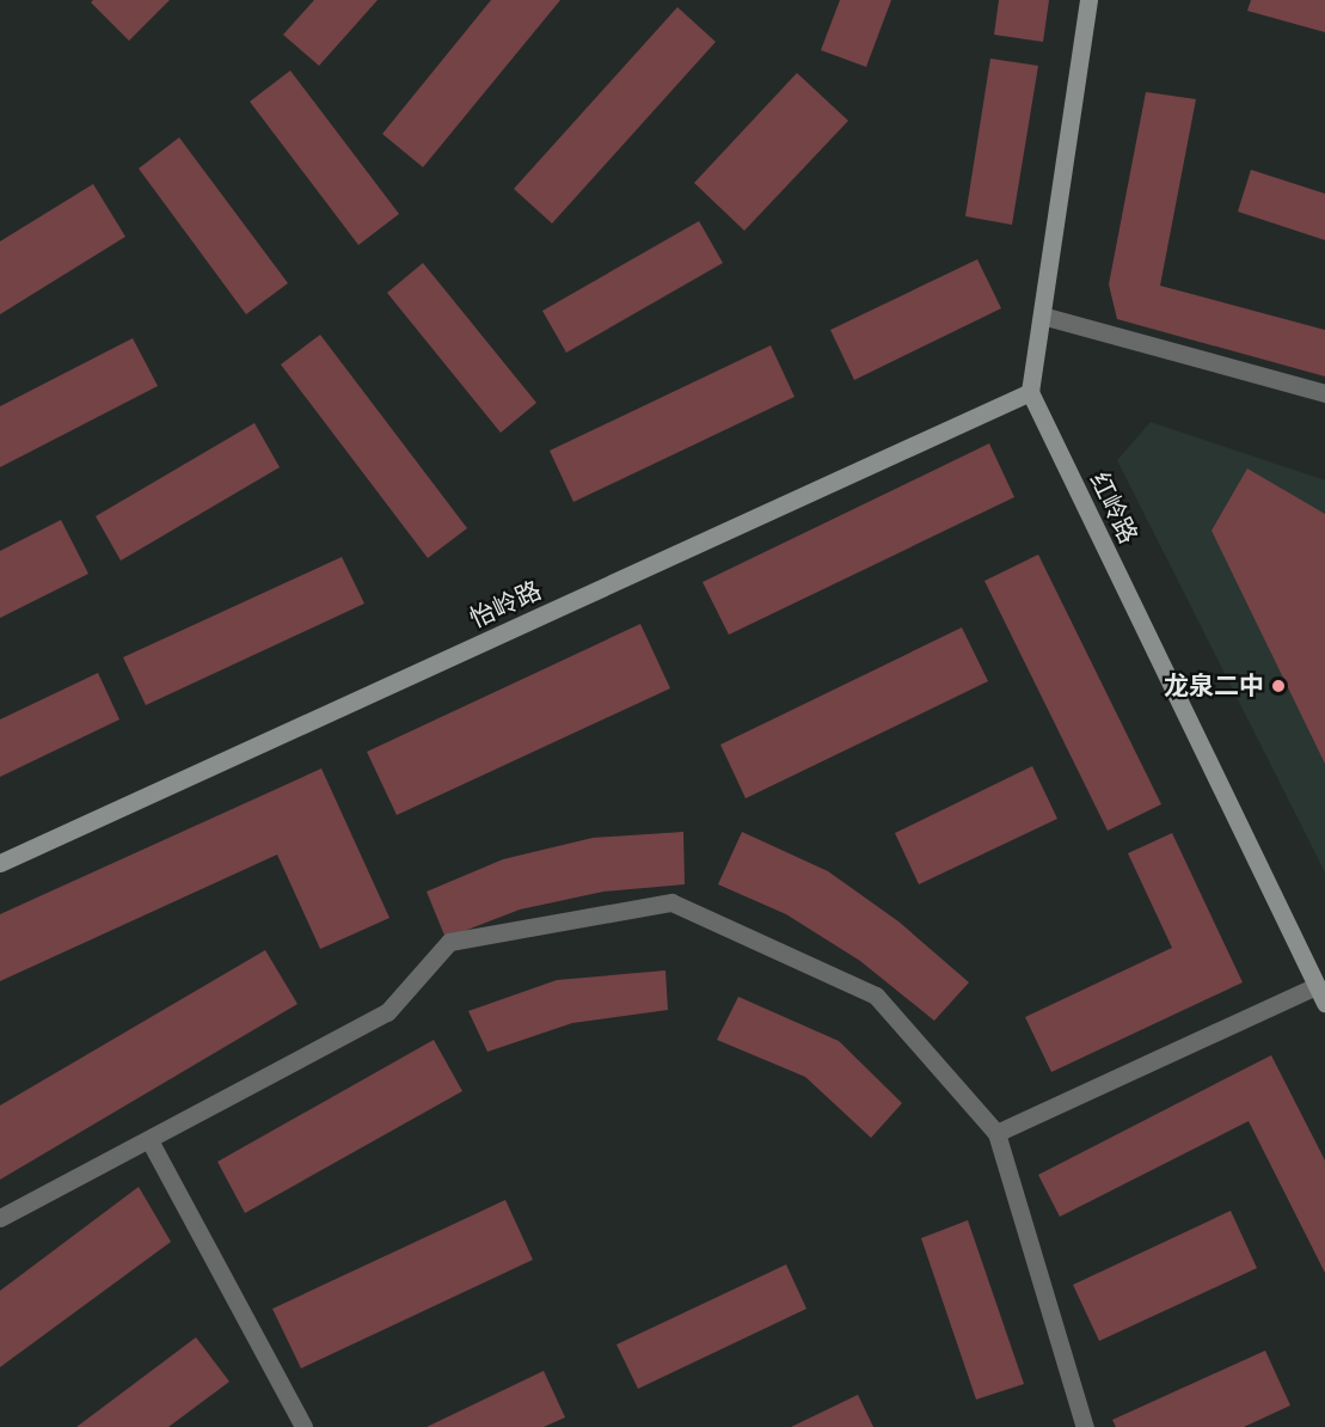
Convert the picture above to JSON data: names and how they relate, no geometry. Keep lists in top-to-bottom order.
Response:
{
  "streets": {
    "street": ["红岭路", "怡岭路"]
  },
  "crossings": [
    ["红岭路", "怡岭路"]
  ],
  "places": ["龙泉二中"]
}
